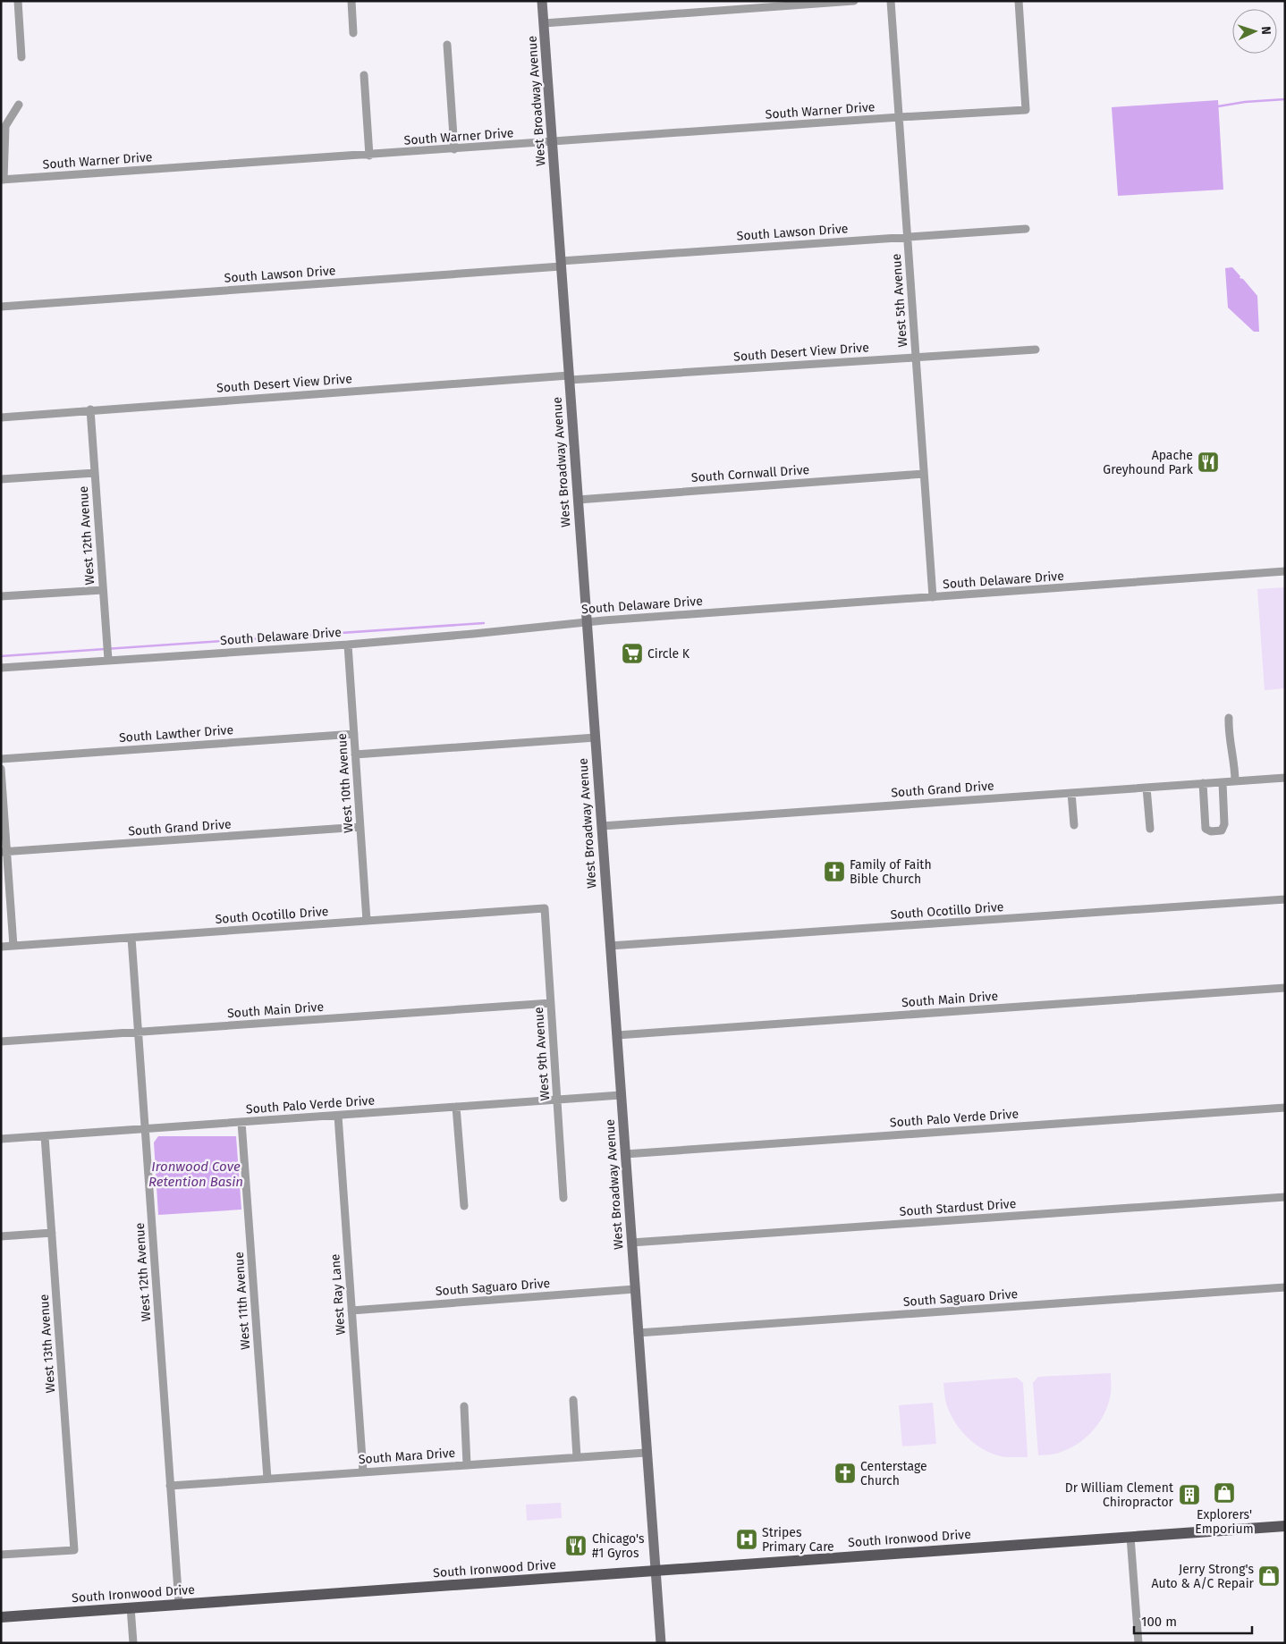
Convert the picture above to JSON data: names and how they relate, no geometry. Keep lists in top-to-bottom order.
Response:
{
  "streets": {
    "main road": ["West Broadway Avenue", "South Ironwood Drive"],
    "street": [
      "South Warner Drive",
      "South Lawson Drive",
      "West 5th Avenue",
      "South Desert View Drive",
      "South Cornwall Drive",
      "West 12th Avenue",
      "South Delaware Drive",
      "South Lawther Drive",
      "West 10th Avenue",
      "South Grand Drive",
      "South Ocotillo Drive",
      "South Main Drive",
      "West 9th Avenue",
      "South Palo Verde Drive",
      "South Stardust Drive",
      "South Saguaro Drive",
      "West Ray Lane",
      "West 11th Avenue",
      "West 13th Avenue",
      "South Mara Drive"
    ]
  },
  "crossings": [
    ["West Broadway Avenue", "South Warner Drive"],
    ["West Broadway Avenue", "South Lawson Drive"],
    ["West Broadway Avenue", "South Desert View Drive"],
    ["West Broadway Avenue", "South Cornwall Drive"],
    ["West Broadway Avenue", "South Delaware Drive"],
    ["West Broadway Avenue", "South Grand Drive"],
    ["West Broadway Avenue", "South Ocotillo Drive"],
    ["West Broadway Avenue", "South Main Drive"],
    ["West Broadway Avenue", "South Palo Verde Drive"],
    ["West Broadway Avenue", "South Stardust Drive"],
    ["West Broadway Avenue", "South Saguaro Drive"],
    ["West Broadway Avenue", "South Mara Drive"],
    ["West Broadway Avenue", "South Ironwood Drive"],
    ["South Warner Drive", "West 5th Avenue"],
    ["South Lawson Drive", "West 5th Avenue"],
    ["West 5th Avenue", "South Desert View Drive"],
    ["West 5th Avenue", "South Cornwall Drive"],
    ["West 5th Avenue", "South Delaware Drive"],
    ["South Desert View Drive", "West 12th Avenue"],
    ["West 12th Avenue", "South Delaware Drive"],
    ["West 12th Avenue", "South Ocotillo Drive"],
    ["West 12th Avenue", "South Main Drive"],
    ["West 12th Avenue", "South Palo Verde Drive"],
    ["West 12th Avenue", "South Mara Drive"],
    ["West 12th Avenue", "South Ironwood Drive"],
    ["South Delaware Drive", "West 10th Avenue"],
    ["South Lawther Drive", "West 10th Avenue"],
    ["West 10th Avenue", "South Grand Drive"],
    ["West 10th Avenue", "South Ocotillo Drive"],
    ["South Ocotillo Drive", "West 9th Avenue"],
    ["South Main Drive", "West 9th Avenue"],
    ["West 9th Avenue", "South Palo Verde Drive"],
    ["South Palo Verde Drive", "West Ray Lane"],
    ["South Palo Verde Drive", "West 11th Avenue"],
    ["South Palo Verde Drive", "West 13th Avenue"],
    ["South Saguaro Drive", "West Ray Lane"],
    ["West Ray Lane", "South Mara Drive"],
    ["West 11th Avenue", "South Mara Drive"]
  ],
  "water": ["Ironwood Cove Retention Basin"],
  "places": {
    "restaurant": ["Apache Greyhound Park", "Chicago's #1 Gyros"],
    "supermarket": ["Circle K"],
    "church": ["Family of Faith Bible Church", "Centerstage Church"],
    "shop": ["Explorers' Emporium", "Jerry Strong's Auto & A/C Repair"],
    "building": ["Dr William Clement Chiropractor"],
    "hospital": ["Stripes Primary Care"]
  },
  "scale_bar": "100 m",
  "north": "right"
}
